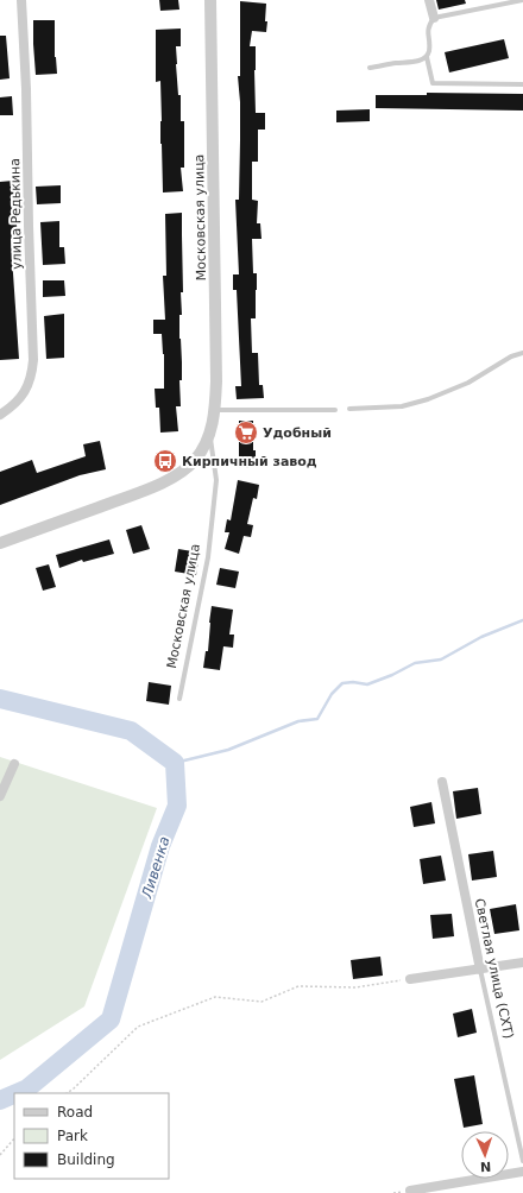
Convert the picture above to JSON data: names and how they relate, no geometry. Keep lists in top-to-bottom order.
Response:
{
  "streets": {
    "street": ["улица Редькина", "Московская улица", "Светлая улица (СХТ)"]
  },
  "water": ["Ливенка"],
  "places": {
    "supermarket": ["Удобный"],
    "bus stop": ["Кирпичный завод"]
  },
  "legend": ["Road", "Park", "Building"],
  "north": "bottom"
}
